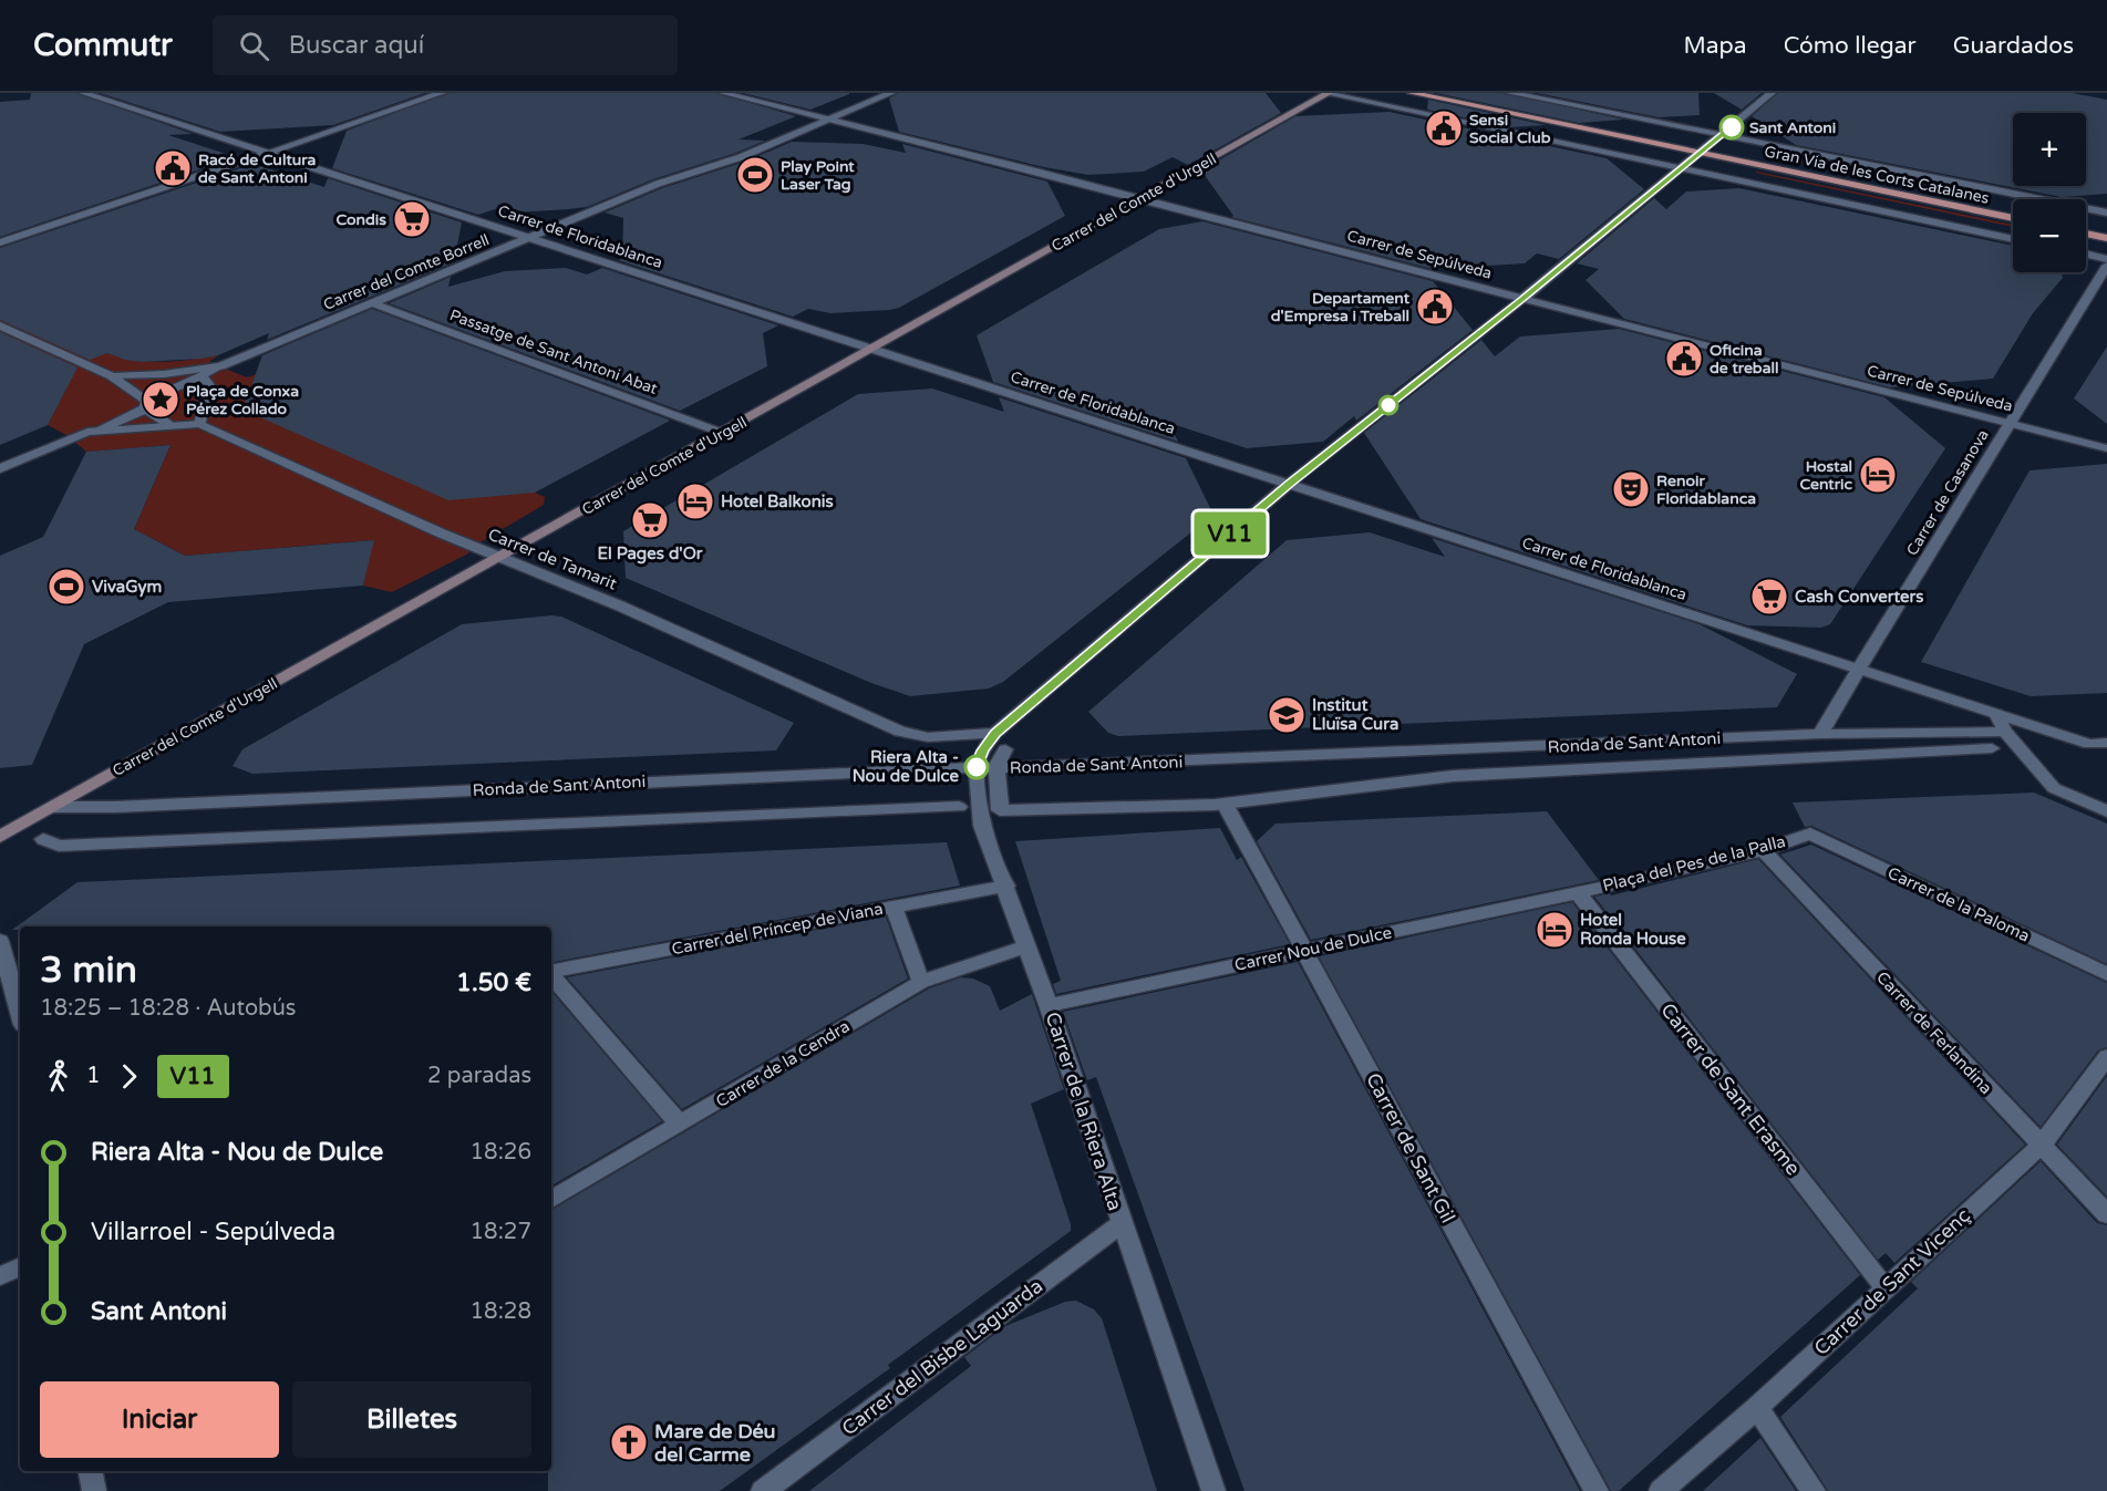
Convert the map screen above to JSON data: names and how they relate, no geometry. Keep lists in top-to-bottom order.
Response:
{
  "streets": {
    "main road": ["Gran Via de les Corts Catalanes", "Carrer del Comte d'Urgell"],
    "street": [
      "Carrer de Floridablanca",
      "Carrer de Sepúlveda",
      "Carrer del Comte Borrell",
      "Passatge de Sant Antoni Abat",
      "Carrer de Casanova",
      "Carrer de Tamarit",
      "Ronda de Sant Antoni",
      "Plaça del Pes de la Palla",
      "Carrer de la Paloma",
      "Carrer del Príncep de Viana",
      "Carrer Nou de Dulce",
      "Carrer de Ferlandina",
      "Carrer de la Cendra",
      "Carrer de Sant Erasme",
      "Carrer de la Riera Alta",
      "Carrer de Sant Gil",
      "Carrer de Sant Vicenç",
      "Carrer del Bisbe Laguarda"
    ]
  },
  "crossings": [
    ["Carrer del Comte d'Urgell", "Carrer de Floridablanca"],
    ["Carrer del Comte d'Urgell", "Carrer de Sepúlveda"],
    ["Carrer del Comte d'Urgell", "Passatge de Sant Antoni Abat"],
    ["Carrer del Comte d'Urgell", "Carrer de Tamarit"],
    ["Carrer del Comte d'Urgell", "Ronda de Sant Antoni"],
    ["Carrer de Floridablanca", "Carrer del Comte Borrell"],
    ["Carrer de Floridablanca", "Carrer de Casanova"],
    ["Carrer de Sepúlveda", "Carrer del Comte Borrell"],
    ["Carrer de Sepúlveda", "Carrer de Casanova"],
    ["Carrer del Comte Borrell", "Passatge de Sant Antoni Abat"],
    ["Ronda de Sant Antoni", "Carrer de la Riera Alta"],
    ["Ronda de Sant Antoni", "Carrer de Sant Gil"],
    ["Plaça del Pes de la Palla", "Carrer de la Paloma"],
    ["Plaça del Pes de la Palla", "Carrer Nou de Dulce"],
    ["Plaça del Pes de la Palla", "Carrer de Ferlandina"],
    ["Plaça del Pes de la Palla", "Carrer de Sant Erasme"],
    ["Carrer del Príncep de Viana", "Carrer de la Riera Alta"],
    ["Carrer Nou de Dulce", "Carrer de Sant Erasme"],
    ["Carrer Nou de Dulce", "Carrer de la Riera Alta"],
    ["Carrer Nou de Dulce", "Carrer de Sant Gil"],
    ["Carrer de Ferlandina", "Carrer de Sant Vicenç"],
    ["Carrer de la Cendra", "Carrer de la Riera Alta"],
    ["Carrer de Sant Erasme", "Carrer de Sant Vicenç"],
    ["Carrer de la Riera Alta", "Carrer del Bisbe Laguarda"]
  ],
  "places": {
    "other": ["Sant Antoni", "Riera Alta - Nou de Dulce"],
    "public building": [
      "Sensi Social Club",
      "Racó de Cultura de Sant Antoni",
      "Departament d'Empresa i Treball",
      "Oficina de treball"
    ],
    "sports": ["Play Point Laser Tag", "VivaGym"],
    "supermarket": ["Condis", "El Pages d'Or", "Cash Converters"],
    "place": ["Plaça de Conxa Pérez Collado"],
    "hotel": ["Hostal Centric", "Hotel Balkonis", "Hotel Ronda House"],
    "theatre": ["Renoir Floridablanca"],
    "school or university": ["Institut Lluïsa Cura"],
    "church": ["Mare de Déu del Carme"]
  },
  "lines": ["bus line V11"],
  "page": {
    "header": "Commutr",
    "search": "Buscar aquí",
    "nav": ["Mapa", "Cómo llegar", "Guardados"],
    "on_map": "V11",
    "map_buttons": ["+", "−"],
    "heading": ["3 min", "18:25 – 18:28 · Autobús", "1.50 €"],
    "legs": ["1", "V11", "2 paradas"],
    "list": [
      {
        "name": "Riera Alta - Nou de Dulce",
        "value": "18:26"
      },
      {
        "name": "Villarroel - Sepúlveda",
        "value": "18:27"
      },
      {
        "name": "Sant Antoni",
        "value": "18:28"
      }
    ],
    "buttons": ["Iniciar", "Billetes"]
  }
}
